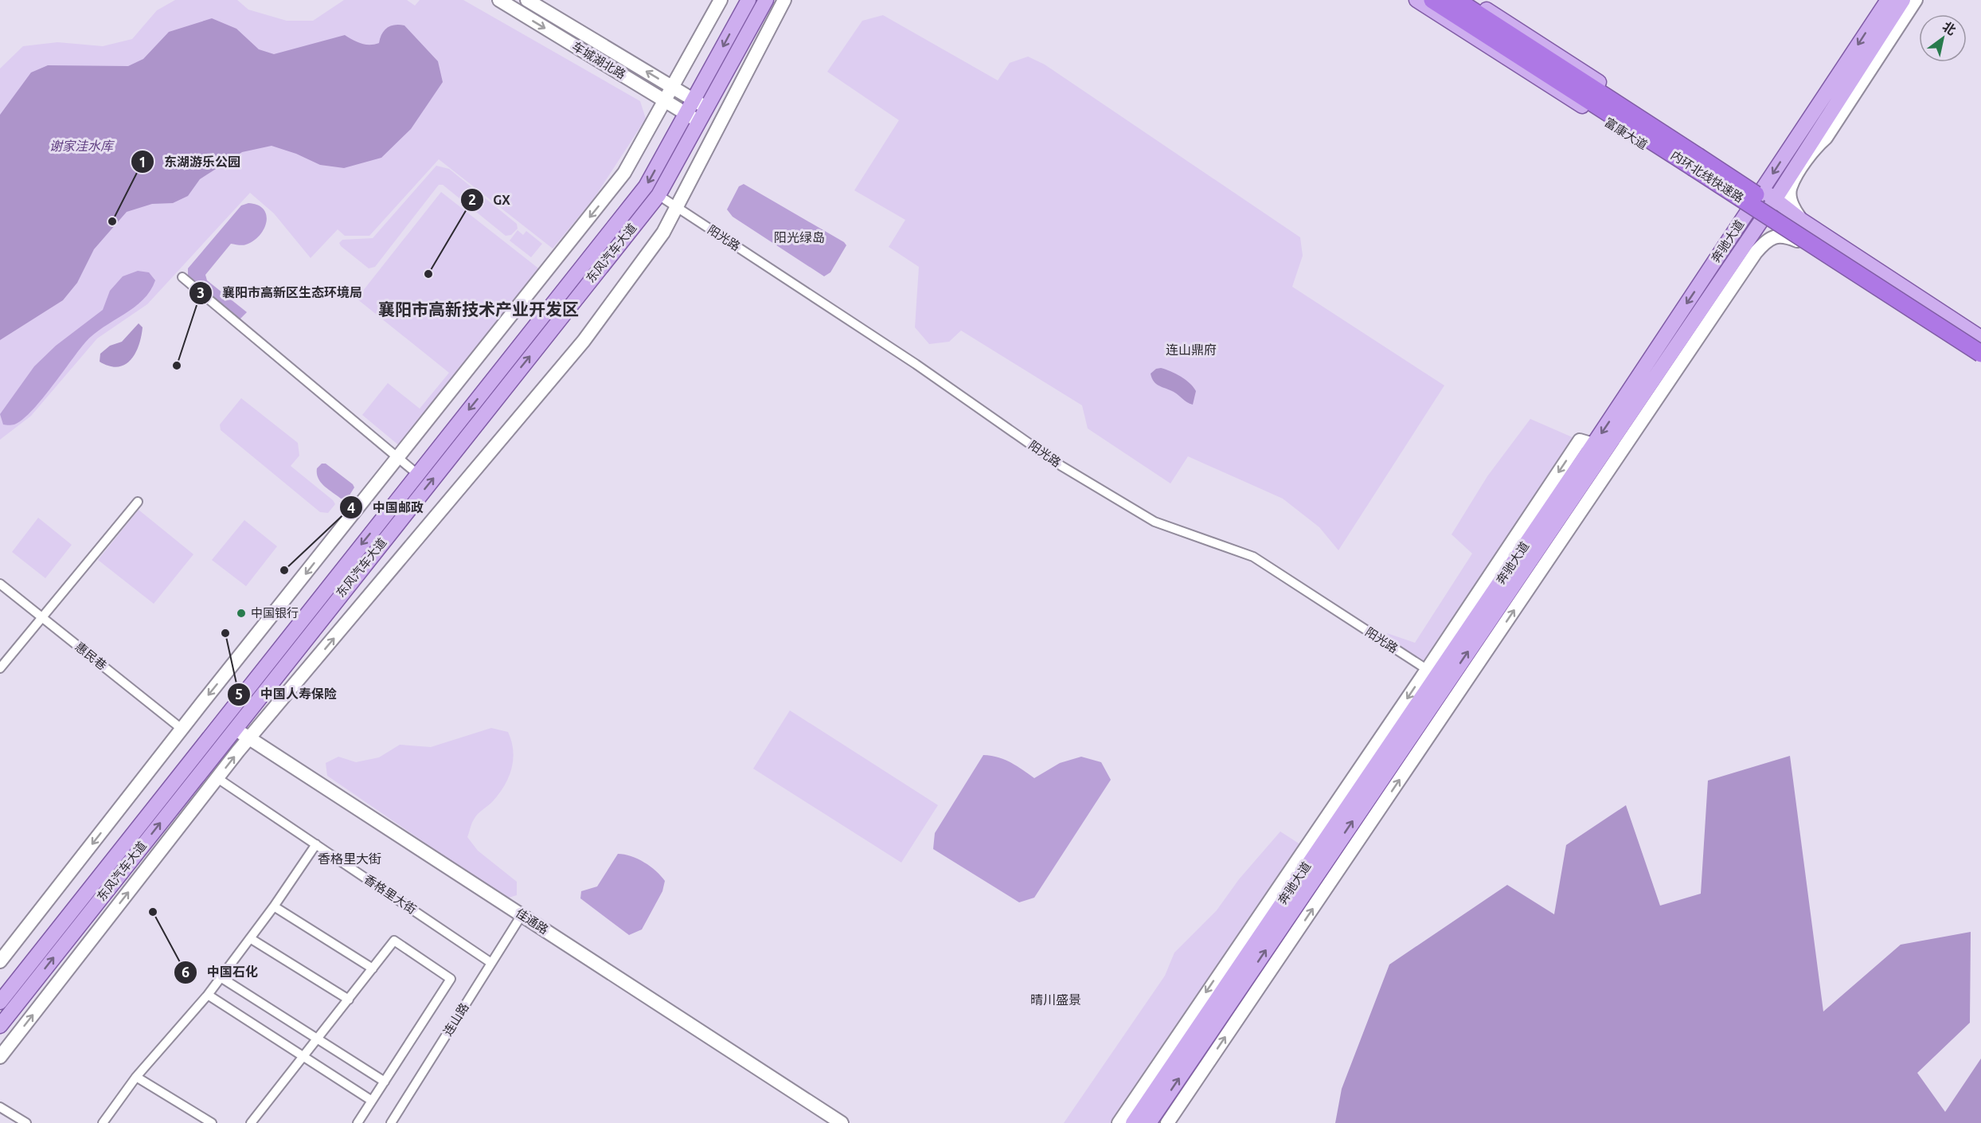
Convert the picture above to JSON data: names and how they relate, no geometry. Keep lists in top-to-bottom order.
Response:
{
  "streets": {
    "highway": ["内环北线快速路"],
    "main road": ["富康大道", "奔驰大道", "东风汽车大道"],
    "street": [
      "车城湖北路",
      "阳光路",
      "惠民巷",
      "香格里大街",
      "佳通路",
      "连山路"
    ]
  },
  "crossings": [
    ["车城湖北路", "东风汽车大道"],
    ["富康大道", "奔驰大道"],
    ["阳光路", "奔驰大道"],
    ["阳光路", "东风汽车大道"],
    ["东风汽车大道", "佳通路"],
    ["香格里大街", "连山路"],
    ["佳通路", "连山路"]
  ],
  "districts": [
    "阳光绿岛",
    "襄阳市高新技术产业开发区",
    "连山鼎府",
    "香格里大街",
    "晴川盛景"
  ],
  "water": ["谢家洼水库"],
  "places": [
    "东湖游乐公园",
    "GX",
    "襄阳市高新区生态环境局",
    "中国邮政",
    "中国银行",
    "中国人寿保险",
    "中国石化"
  ],
  "north": "top right"
}
